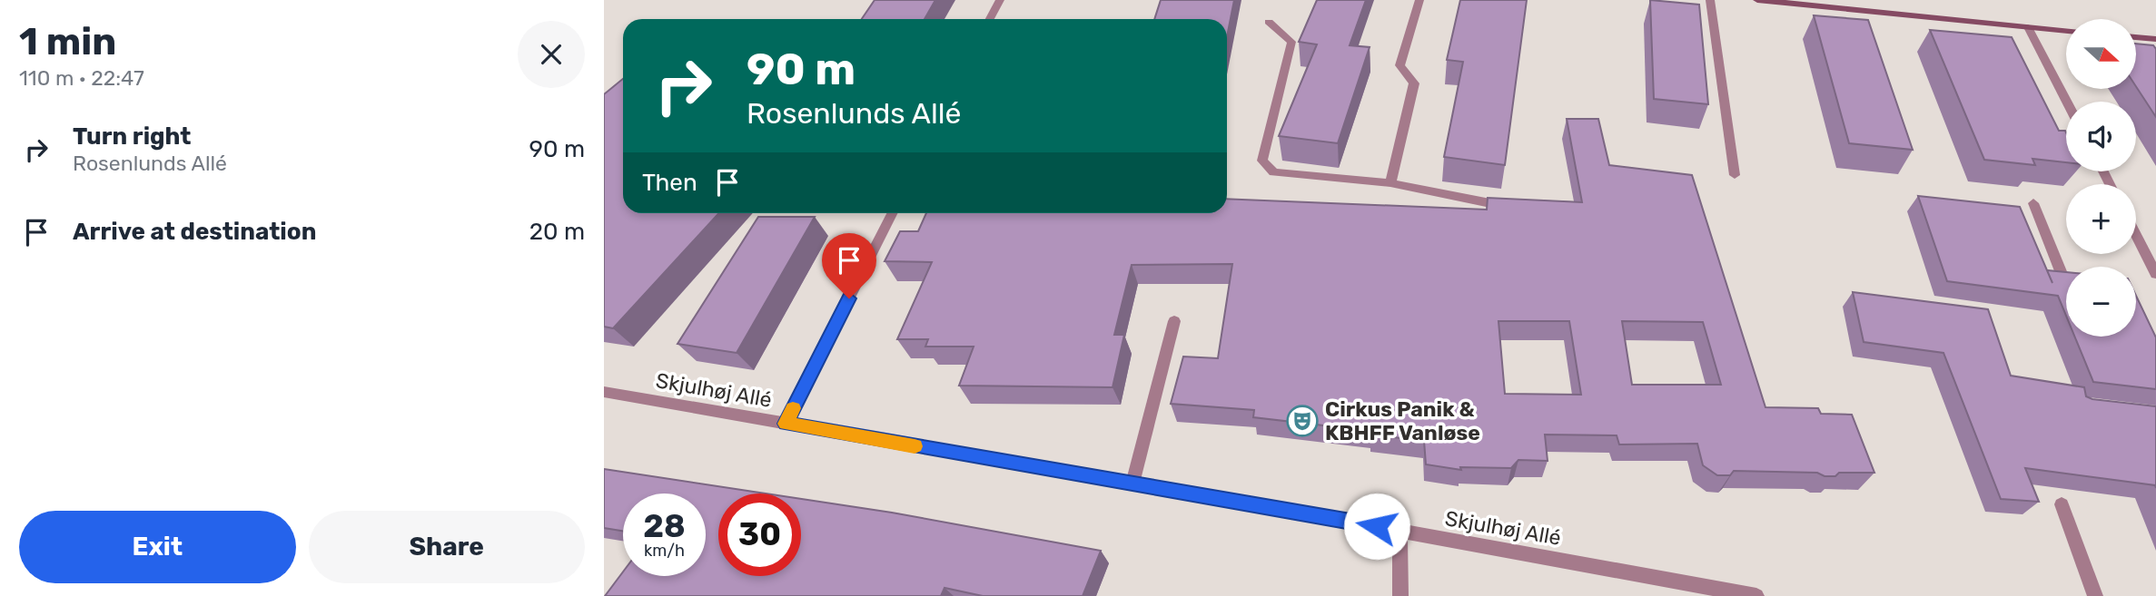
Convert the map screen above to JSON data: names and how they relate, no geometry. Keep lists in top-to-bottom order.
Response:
{
  "streets": {
    "street": ["Skjulhøj Allé"]
  },
  "places": {
    "theatre": ["Cirkus Panik & KBHFF Vanløse"]
  },
  "north": "right",
  "page": {
    "heading": ["1 min", "110 m · 22:47"],
    "map_buttons": ["+", "−"],
    "turn": ["90 m", "Rosenlunds Allé"],
    "list": [
      {
        "name": "Turn right",
        "note": "Rosenlunds Allé",
        "value": "90 m"
      },
      {
        "name": "Arrive at destination",
        "value": "20 m"
      }
    ],
    "then": "Then",
    "speed": "28 km/h",
    "limit": "30",
    "buttons": ["Exit", "Share"]
  }
}
